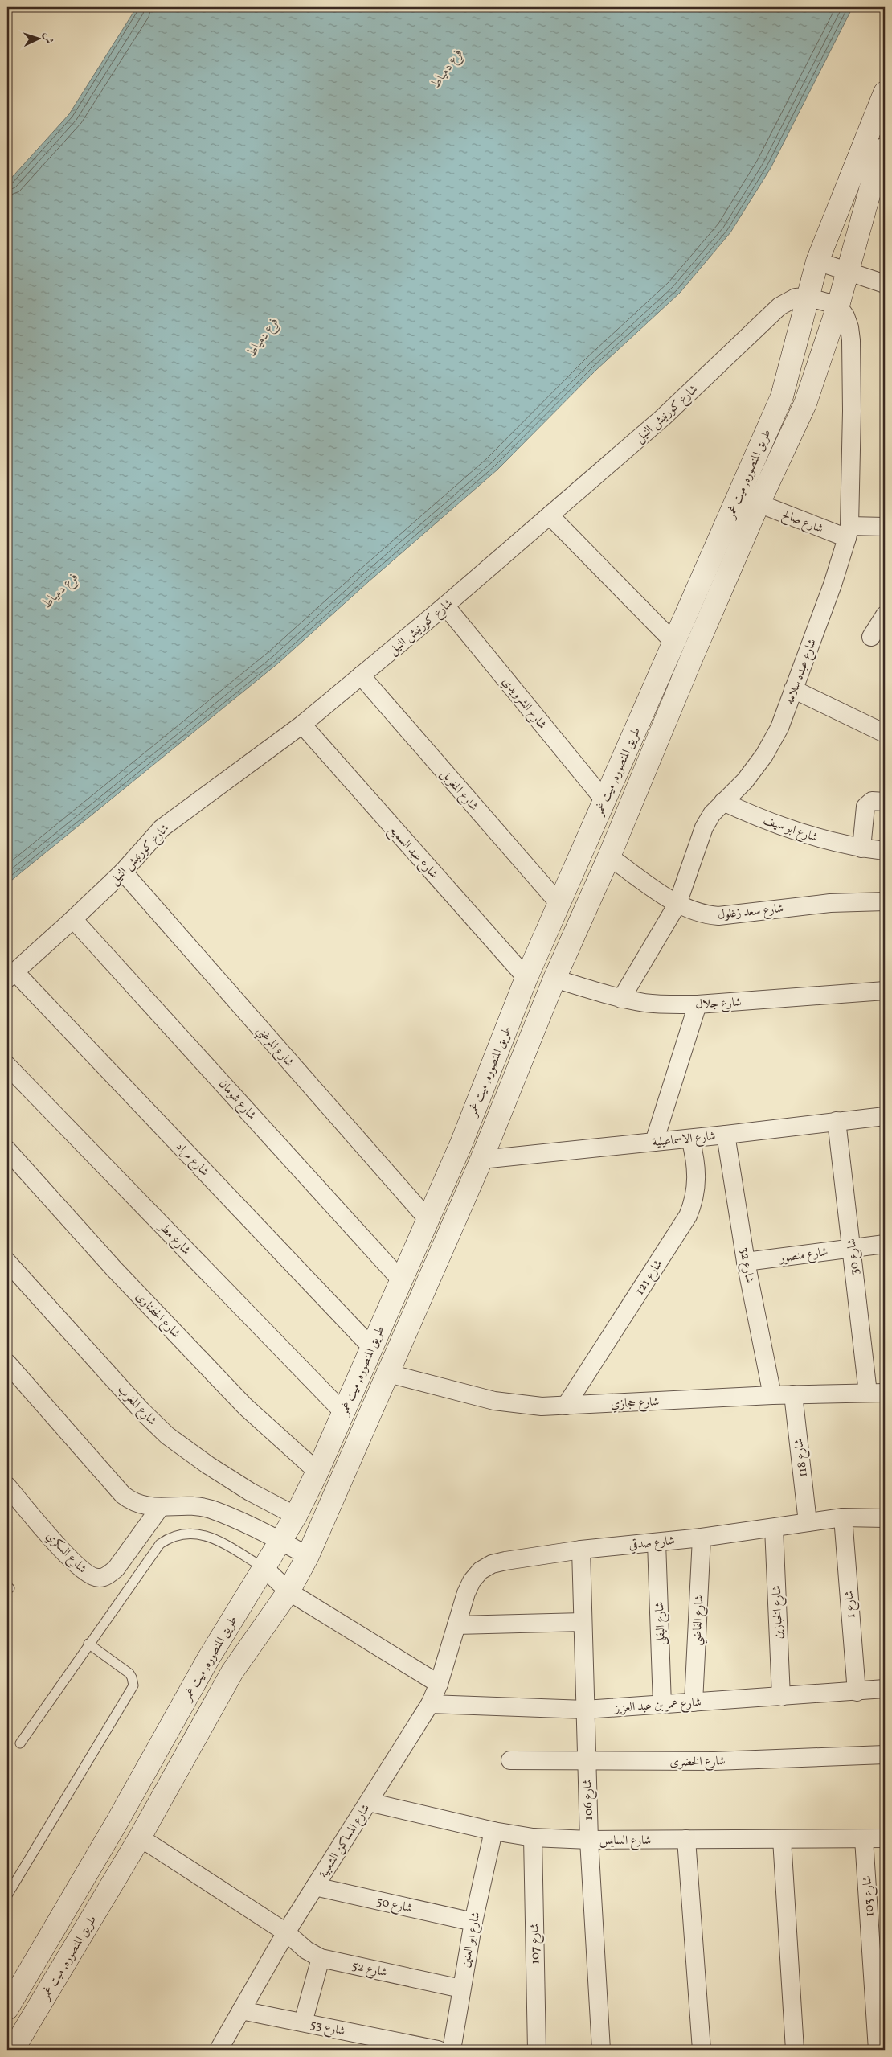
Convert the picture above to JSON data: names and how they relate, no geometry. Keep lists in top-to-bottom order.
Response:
{
  "streets": {
    "main road": ["طريق المنصوره, ميت غمر"],
    "street": [
      "شارع كورنيش النيل",
      "شارع صالح",
      "شارع عبده سلامه",
      "شارع الشرويدي",
      "شارع المغربل",
      "شارع ابو سيف",
      "شارع عبد السميع",
      "شارع سعد زغلول",
      "شارع جلال",
      "شارع المرغني",
      "شارع شومان",
      "شارع الاسماعيلية",
      "شارع مراد",
      "شارع مطر",
      "شارع منصور",
      "شارع 30",
      "شارع 32",
      "شارع 121",
      "شارع الحفناوى",
      "شارع حجازي",
      "شارع المغرب",
      "شارع 118",
      "شارع صدقي",
      "شارع السكري",
      "شارع 1",
      "شارع الخبازين",
      "شارع القاضي",
      "شارع البقلى",
      "شارع عمر بن عبد العزيز",
      "شارع الخضرى",
      "شارع 106",
      "شارع السايس",
      "شارع المساكن الشعبية",
      "شارع 103",
      "شارع 50",
      "شارع ابو العنين",
      "شارع 107",
      "شارع 52",
      "شارع 53"
    ]
  },
  "crossings": [
    ["شارع كورنيش النيل", "طريق المنصوره, ميت غمر"],
    ["شارع كورنيش النيل", "شارع الشرويدي"],
    ["شارع كورنيش النيل", "شارع المغربل"],
    ["شارع كورنيش النيل", "شارع عبد السميع"],
    ["شارع كورنيش النيل", "شارع المرغني"],
    ["شارع كورنيش النيل", "شارع شومان"],
    ["شارع كورنيش النيل", "شارع مراد"],
    ["طريق المنصوره, ميت غمر", "شارع صالح"],
    ["طريق المنصوره, ميت غمر", "شارع عبده سلامه"],
    ["طريق المنصوره, ميت غمر", "شارع الشرويدي"],
    ["طريق المنصوره, ميت غمر", "شارع المغربل"],
    ["طريق المنصوره, ميت غمر", "شارع عبد السميع"],
    ["طريق المنصوره, ميت غمر", "شارع سعد زغلول"],
    ["طريق المنصوره, ميت غمر", "شارع جلال"],
    ["طريق المنصوره, ميت غمر", "شارع المرغني"],
    ["طريق المنصوره, ميت غمر", "شارع شومان"],
    ["طريق المنصوره, ميت غمر", "شارع الاسماعيلية"],
    ["طريق المنصوره, ميت غمر", "شارع مراد"],
    ["طريق المنصوره, ميت غمر", "شارع مطر"],
    ["طريق المنصوره, ميت غمر", "شارع الحفناوى"],
    ["طريق المنصوره, ميت غمر", "شارع حجازي"],
    ["طريق المنصوره, ميت غمر", "شارع المغرب"],
    ["طريق المنصوره, ميت غمر", "شارع 52"],
    ["شارع صالح", "شارع عبده سلامه"],
    ["شارع عبده سلامه", "شارع ابو سيف"],
    ["شارع عبده سلامه", "شارع سعد زغلول"],
    ["شارع عبده سلامه", "شارع جلال"],
    ["شارع الاسماعيلية", "شارع 30"],
    ["شارع الاسماعيلية", "شارع 32"],
    ["شارع الاسماعيلية", "شارع 121"],
    ["شارع منصور", "شارع 30"],
    ["شارع منصور", "شارع 32"],
    ["شارع 30", "شارع حجازي"],
    ["شارع 32", "شارع حجازي"],
    ["شارع 121", "شارع حجازي"],
    ["شارع حجازي", "شارع 118"],
    ["شارع 118", "شارع صدقي"],
    ["شارع صدقي", "شارع 1"],
    ["شارع صدقي", "شارع الخبازين"],
    ["شارع صدقي", "شارع القاضي"],
    ["شارع صدقي", "شارع البقلى"],
    ["شارع صدقي", "شارع 106"],
    ["شارع صدقي", "شارع المساكن الشعبية"],
    ["شارع 1", "شارع عمر بن عبد العزيز"],
    ["شارع الخبازين", "شارع عمر بن عبد العزيز"],
    ["شارع القاضي", "شارع عمر بن عبد العزيز"],
    ["شارع البقلى", "شارع عمر بن عبد العزيز"],
    ["شارع عمر بن عبد العزيز", "شارع 106"],
    ["شارع عمر بن عبد العزيز", "شارع المساكن الشعبية"],
    ["شارع الخضرى", "شارع 106"],
    ["شارع 106", "شارع السايس"],
    ["شارع السايس", "شارع المساكن الشعبية"],
    ["شارع السايس", "شارع 103"],
    ["شارع السايس", "شارع ابو العنين"],
    ["شارع السايس", "شارع 107"],
    ["شارع المساكن الشعبية", "شارع 50"],
    ["شارع المساكن الشعبية", "شارع 52"],
    ["شارع المساكن الشعبية", "شارع 53"],
    ["شارع 50", "شارع ابو العنين"],
    ["شارع ابو العنين", "شارع 52"]
  ],
  "water": ["فرع دمياط"],
  "north": "right"
}
